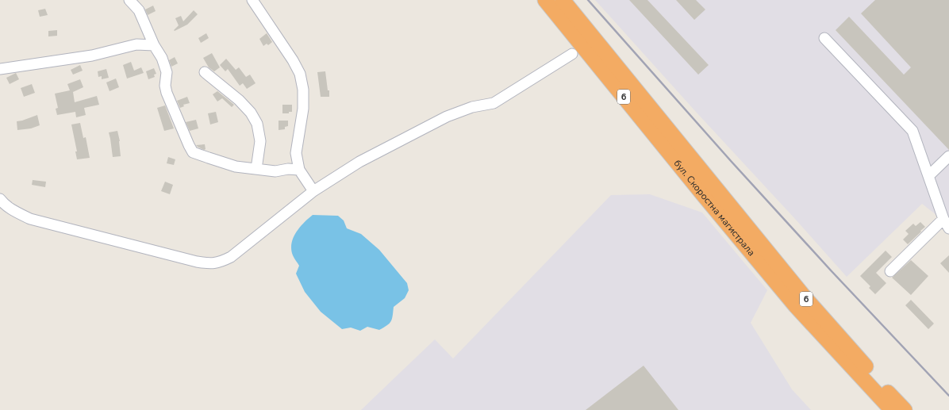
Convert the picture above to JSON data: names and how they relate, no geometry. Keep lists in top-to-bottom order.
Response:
{
  "streets": {
    "highway": ["6", "бул. Скоростна магистрала"]
  }
}
